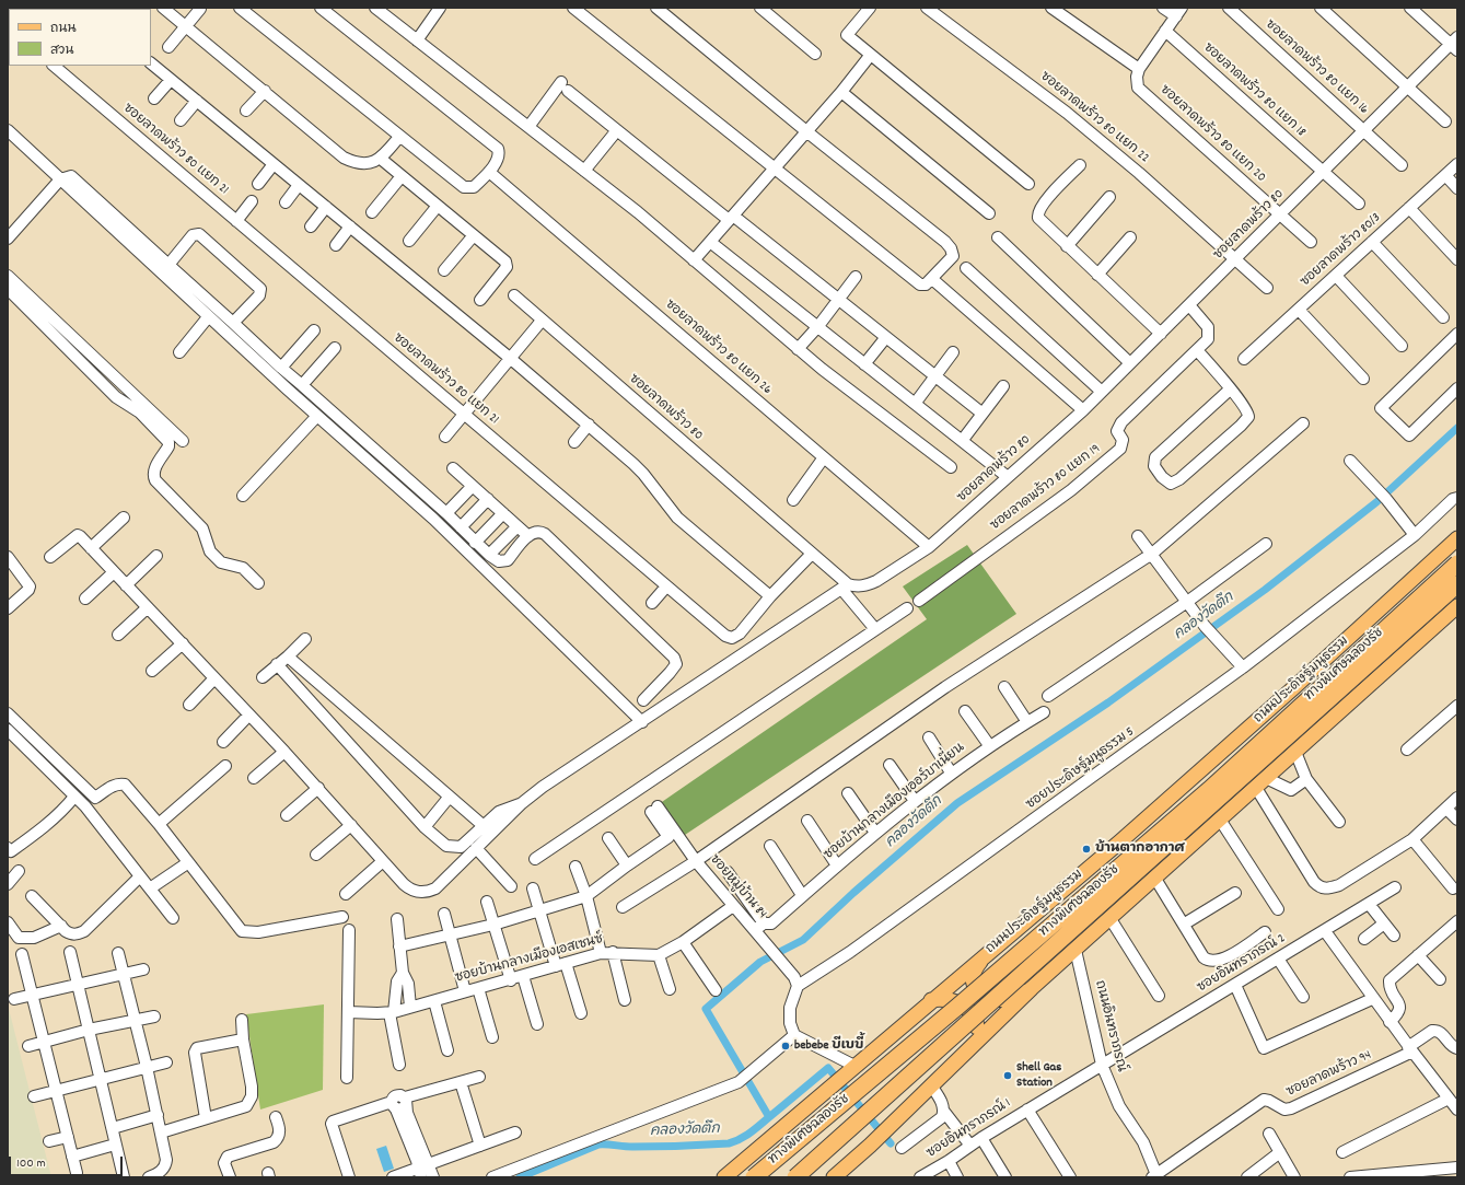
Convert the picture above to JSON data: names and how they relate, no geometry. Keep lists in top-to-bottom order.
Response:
{
  "streets": {
    "highway": ["ทางพิเศษฉลองรัช"],
    "main road": ["ถนนประดิษฐ์มนูธรรม"],
    "street": [
      "ซอยลาดพร้าว 80 แยก 16",
      "ซอยลาดพร้าว 80 แยก 18",
      "ซอยลาดพร้าว 80 แยก 22",
      "ซอยลาดพร้าว 80 แยก 20",
      "ซอยลาดพร้าว 80 แยก 21",
      "ซอยลาดพร้าว 80",
      "ซอยลาดพร้าว 80/3",
      "ซอยลาดพร้าว 80 แยก 26",
      "ซอยลาดพร้าว 80 แยก 19",
      "ซอยประดิษฐ์มนูธรรม 5",
      "ซอยบ้านกลางเมืองเออร์บาเนี่ยน",
      "ซอยหมู่บ้าน 84",
      "ซอยบ้านกลางเมืองเอสเซนซ์",
      "ซอยอินทราภรณ์ 2",
      "ถนนอินทราภรณ์",
      "ซอยลาดพร้าว 94",
      "ซอยอินทราภรณ์ 1"
    ]
  },
  "crossings": [
    ["ซอยลาดพร้าว 80 แยก 16", "ซอยลาดพร้าว 80"],
    ["ซอยลาดพร้าว 80 แยก 18", "ซอยลาดพร้าว 80"],
    ["ซอยลาดพร้าว 80 แยก 22", "ซอยลาดพร้าว 80"],
    ["ซอยลาดพร้าว 80 แยก 20", "ซอยลาดพร้าว 80"],
    ["ซอยลาดพร้าว 80 แยก 21", "ซอยลาดพร้าว 80"],
    ["ซอยลาดพร้าว 80", "ซอยลาดพร้าว 80 แยก 26"],
    ["ซอยลาดพร้าว 80", "ซอยลาดพร้าว 80 แยก 19"],
    ["ซอยประดิษฐ์มนูธรรม 5", "ซอยหมู่บ้าน 84"],
    ["ซอยบ้านกลางเมืองเออร์บาเนี่ยน", "ซอยหมู่บ้าน 84"],
    ["ซอยอินทราภรณ์ 2", "ถนนอินทราภรณ์"],
    ["ซอยอินทราภรณ์ 2", "ซอยอินทราภรณ์ 1"],
    ["ถนนอินทราภรณ์", "ซอยลาดพร้าว 94"],
    ["ถนนอินทราภรณ์", "ซอยอินทราภรณ์ 1"]
  ],
  "water": ["คลองวัดตึก"],
  "places": ["บ้านตากอากาศ", "bebebe บีเบบี้", "Shell Gas Station"],
  "legend": ["ถนน", "สวน"],
  "scale_bar": "100 m"
}
